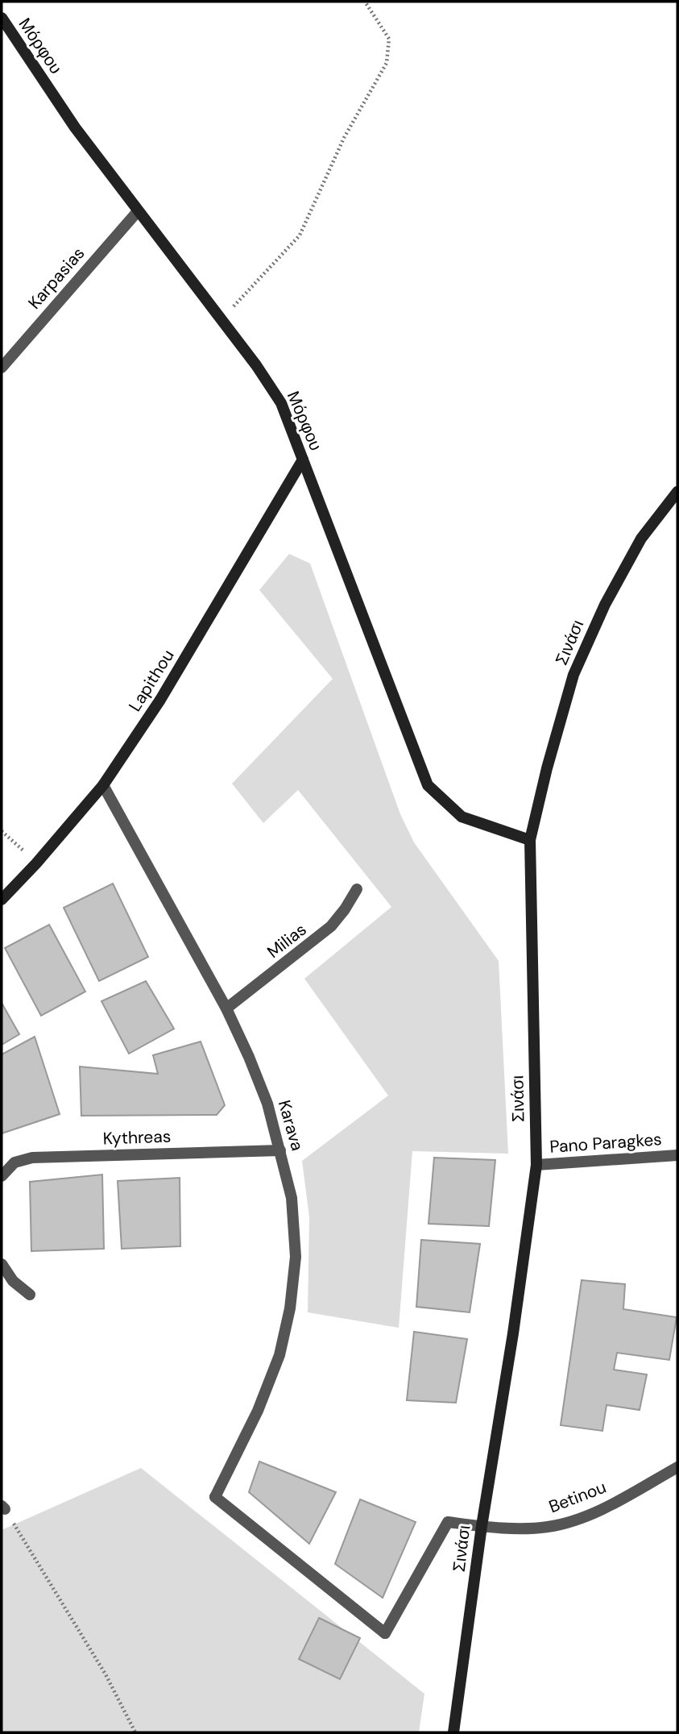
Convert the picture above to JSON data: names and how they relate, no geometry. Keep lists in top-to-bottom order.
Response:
{
  "streets": {
    "street": [
      "Μόρφου",
      "Karpasias",
      "Σινάσι",
      "Lapithou",
      "Milias",
      "Karava",
      "Kythreas",
      "Pano Paragkes",
      "Betinou"
    ]
  },
  "crossings": [
    ["Μόρφου", "Karpasias"],
    ["Μόρφου", "Σινάσι"],
    ["Μόρφου", "Lapithou"],
    ["Σινάσι", "Pano Paragkes"],
    ["Σινάσι", "Betinou"],
    ["Lapithou", "Karava"],
    ["Milias", "Karava"],
    ["Karava", "Kythreas"],
    ["Karava", "Betinou"]
  ]
}
